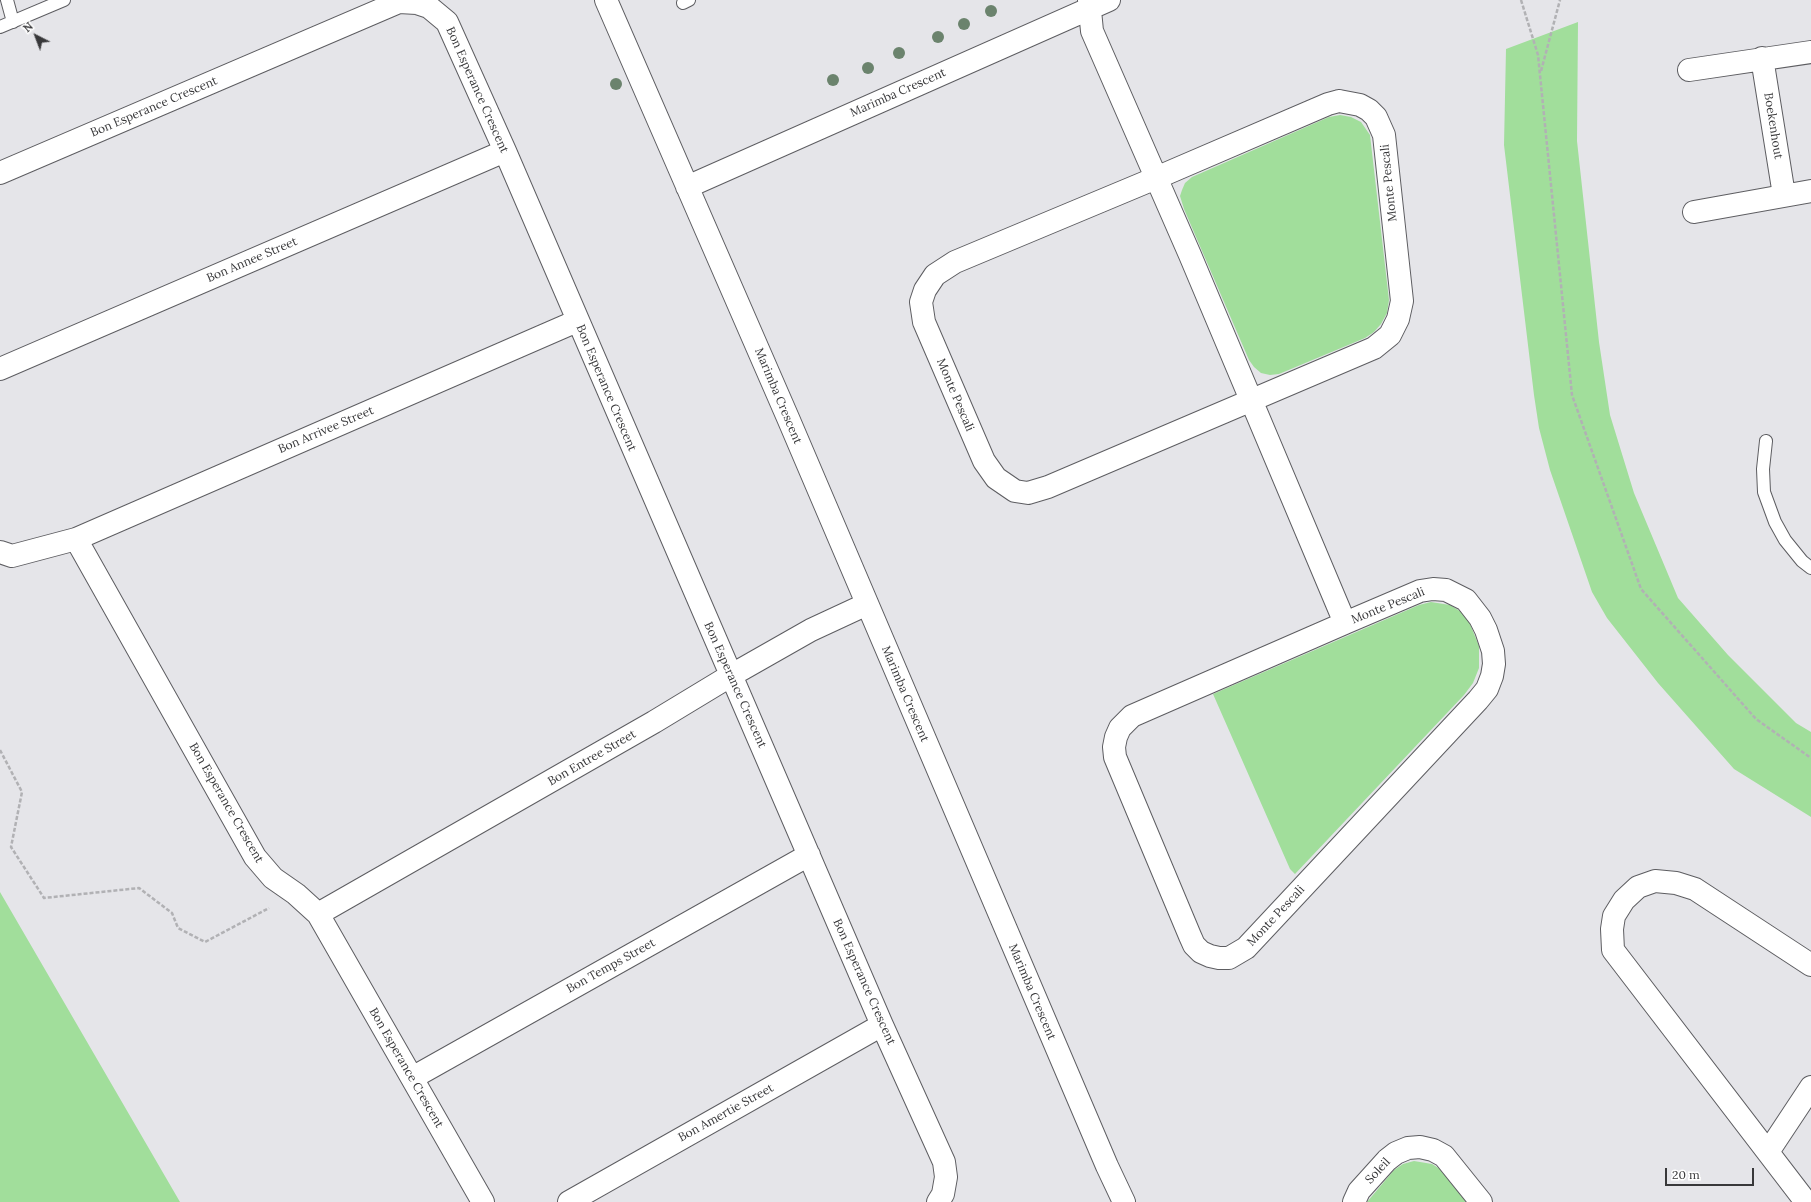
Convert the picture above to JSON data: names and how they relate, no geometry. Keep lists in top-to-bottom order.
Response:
{
  "streets": {
    "street": [
      "Bon Esperance Crescent",
      "Marimba Crescent",
      "Boekenhout",
      "Monte Pescali",
      "Bon Annee Street",
      "Bon Arrivee Street",
      "Bon Entree Street",
      "Bon Temps Street",
      "Bon Amertie Street",
      "Soleil"
    ]
  },
  "crossings": [
    ["Bon Esperance Crescent", "Bon Annee Street"],
    ["Bon Esperance Crescent", "Bon Arrivee Street"],
    ["Bon Esperance Crescent", "Bon Entree Street"],
    ["Bon Esperance Crescent", "Bon Temps Street"],
    ["Bon Esperance Crescent", "Bon Amertie Street"],
    ["Marimba Crescent", "Monte Pescali"],
    ["Marimba Crescent", "Bon Entree Street"]
  ],
  "scale_bar": "20 m",
  "north": "top left"
}
